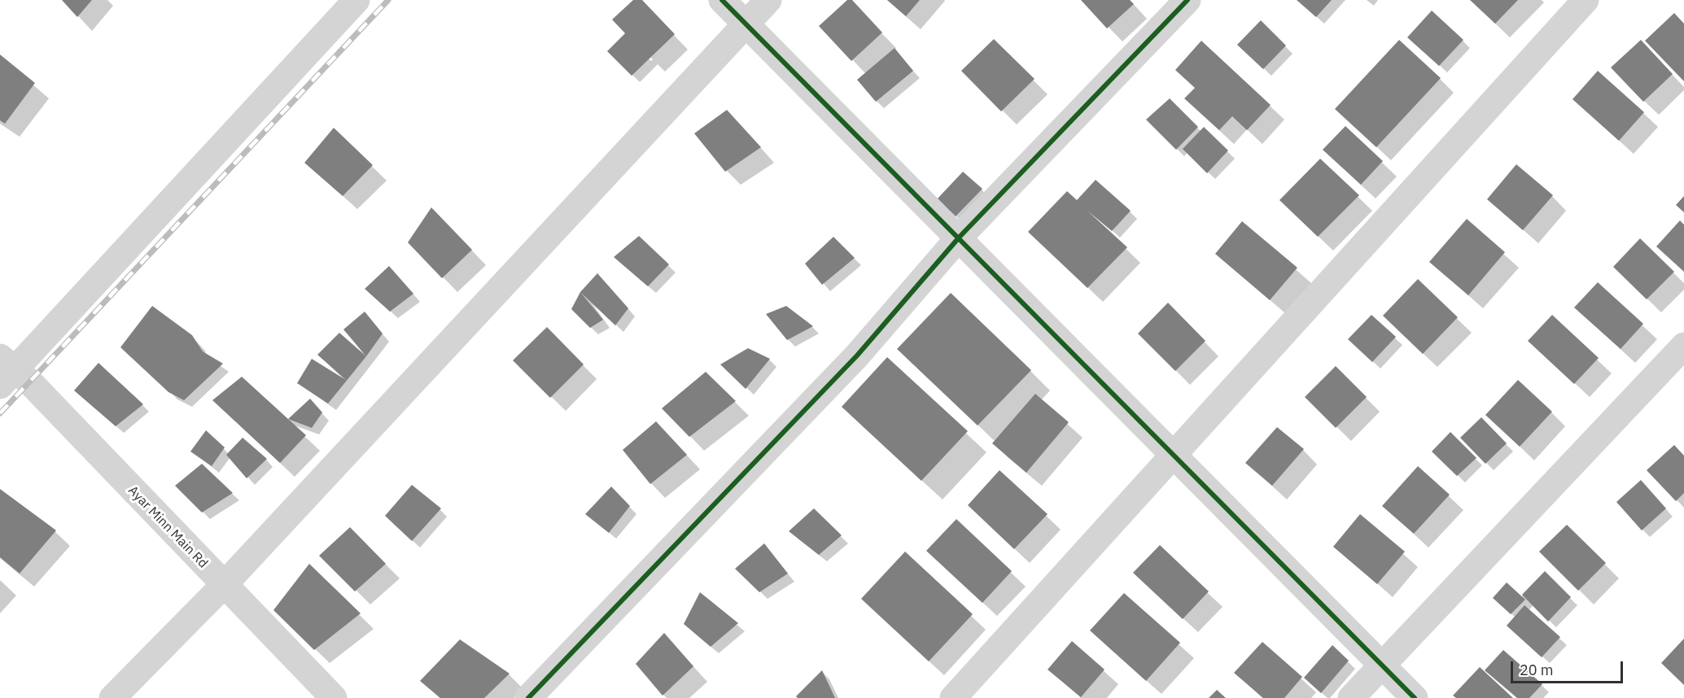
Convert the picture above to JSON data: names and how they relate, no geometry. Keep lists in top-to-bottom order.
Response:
{
  "streets": {
    "street": ["Ayar Minn Main Rd"]
  },
  "scale_bar": "20 m"
}
